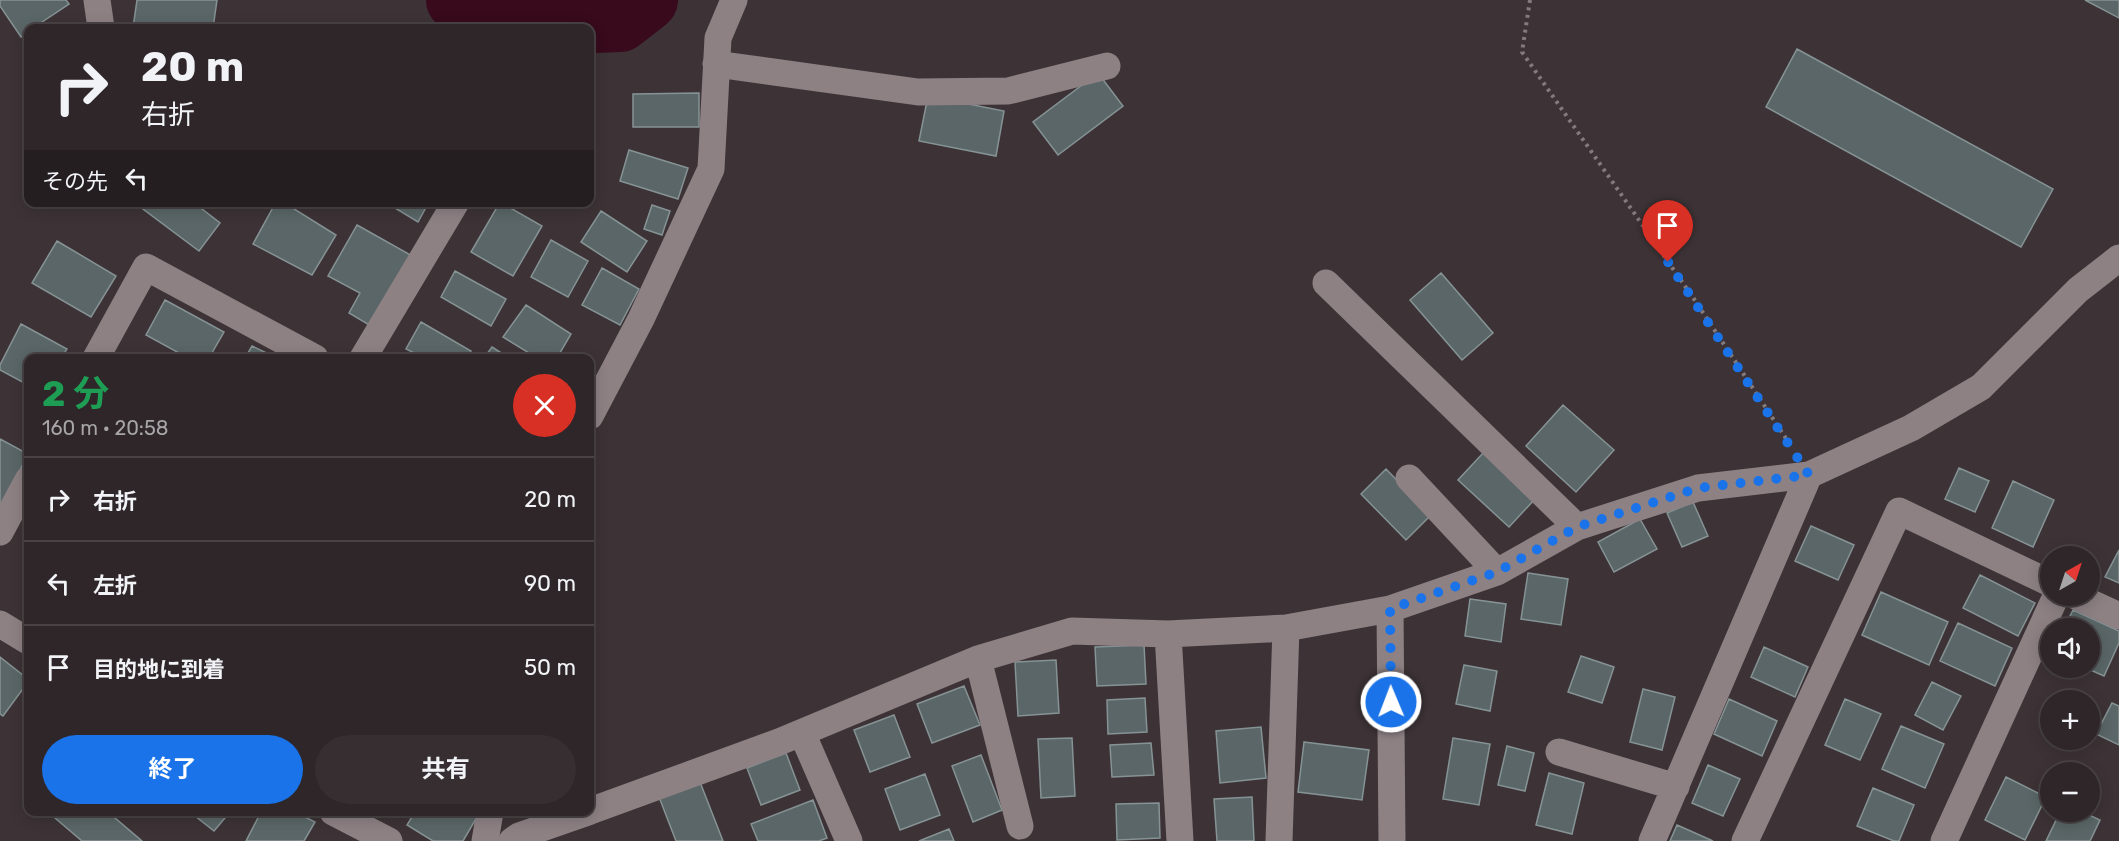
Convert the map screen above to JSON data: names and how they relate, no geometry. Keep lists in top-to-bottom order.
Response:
{
  "north": "top right",
  "page": {
    "turn": ["20 m", "右折"],
    "then": "その先",
    "heading": ["2 分", "160 m · 20:58"],
    "list": [
      {
        "name": "右折",
        "value": "20 m"
      },
      {
        "name": "左折",
        "value": "90 m"
      },
      {
        "name": "目的地に到着",
        "value": "50 m"
      }
    ],
    "map_buttons": ["+", "−"],
    "buttons": ["終了", "共有"]
  }
}
